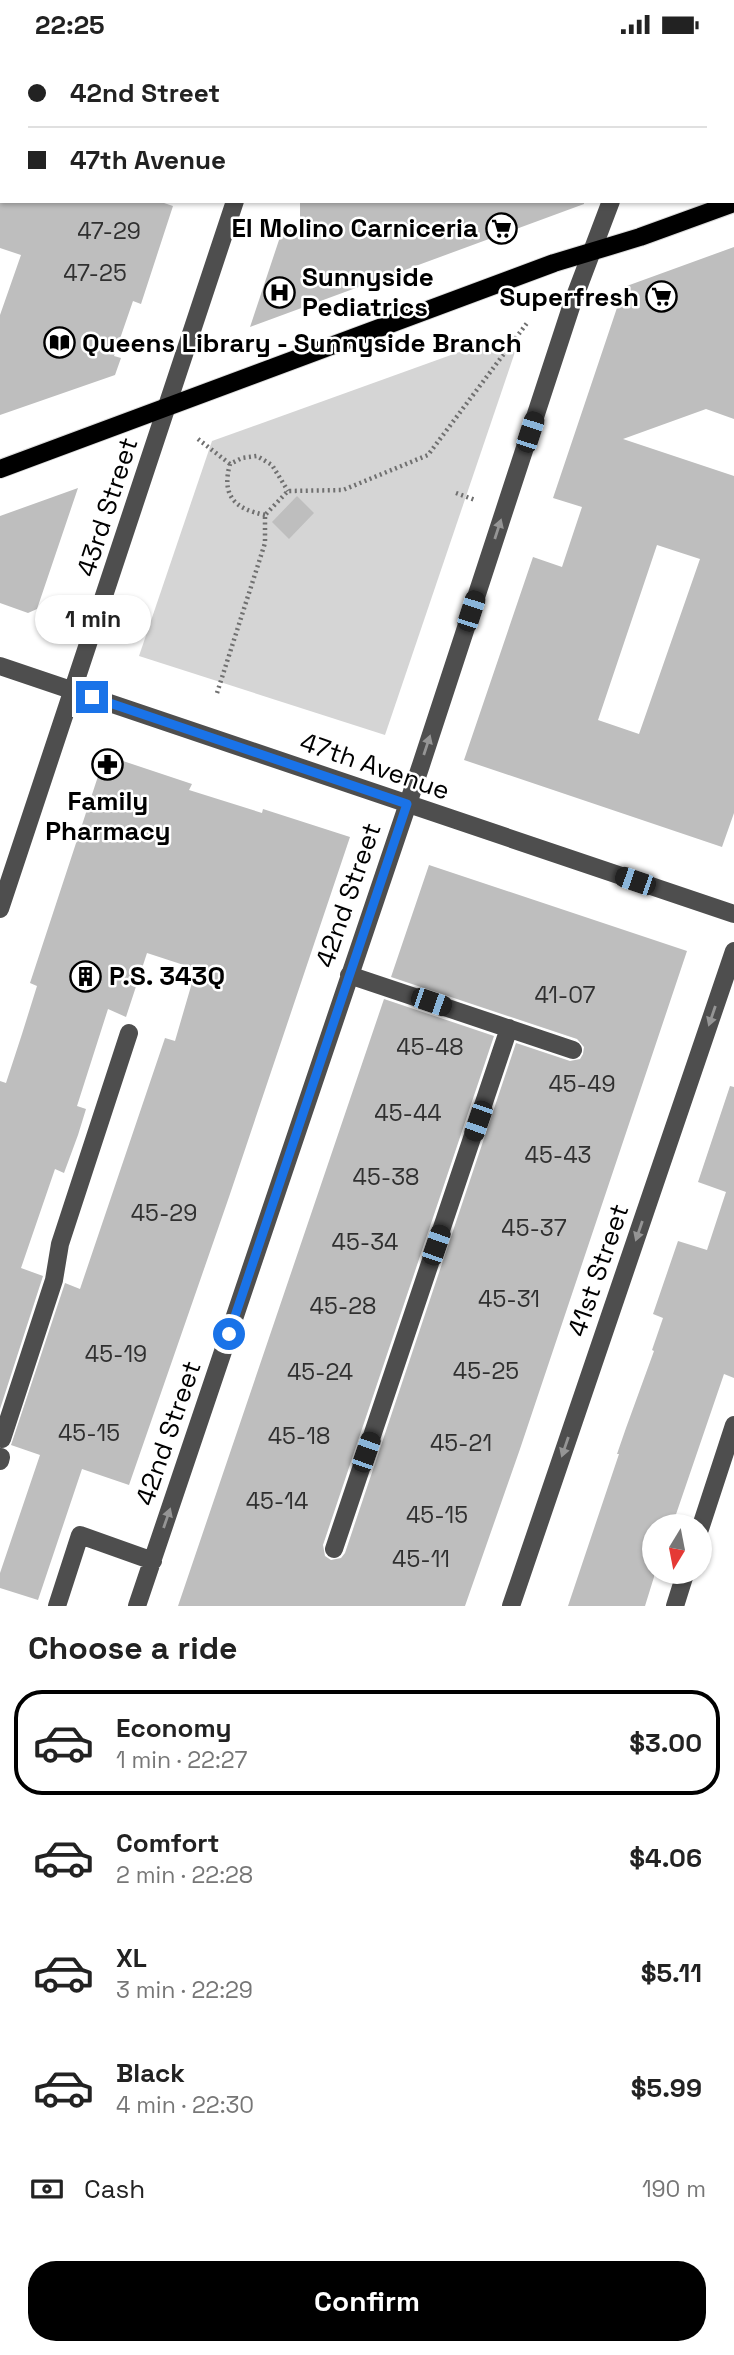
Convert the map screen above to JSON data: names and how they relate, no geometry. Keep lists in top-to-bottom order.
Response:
{
  "streets": {
    "street": [
      "43rd Street",
      "47th Avenue",
      "42nd Street",
      "41st Street"
    ]
  },
  "crossings": [
    ["43rd Street", "47th Avenue"],
    ["47th Avenue", "42nd Street"]
  ],
  "one_way": ["42nd Street", "41st Street"],
  "places": {
    "supermarket": ["El Molino Carniceria", "Superfresh"],
    "hospital": ["Sunnyside Pediatrics"],
    "library": ["Queens Library - Sunnyside Branch"],
    "pharmacy": ["Family Pharmacy"],
    "building": ["P.S. 343Q"]
  },
  "house_numbers": [
    "47-29",
    "47-25",
    "41-07",
    "45-48",
    "45-49",
    "45-44",
    "45-43",
    "45-38",
    "45-29",
    "45-37",
    "45-34",
    "45-31",
    "45-28",
    "45-19",
    "45-25",
    "45-24",
    "45-15",
    "45-18",
    "45-21",
    "45-14",
    "45-15",
    "45-11"
  ],
  "north": "bottom",
  "page": {
    "status": "22:25",
    "banner": ["42nd Street", "47th Avenue"],
    "bubble": "1 min",
    "heading": "Choose a ride",
    "list": [
      {
        "name": "Economy",
        "note": "1 min · 22:27",
        "value": "$3.00"
      },
      {
        "name": "Comfort",
        "note": "2 min · 22:28",
        "value": "$4.06"
      },
      {
        "name": "XL",
        "note": "3 min · 22:29",
        "value": "$5.11"
      },
      {
        "name": "Black",
        "note": "4 min · 22:30",
        "value": "$5.99"
      }
    ],
    "pay": ["Cash", "190 m"],
    "buttons": "Confirm"
  }
}
